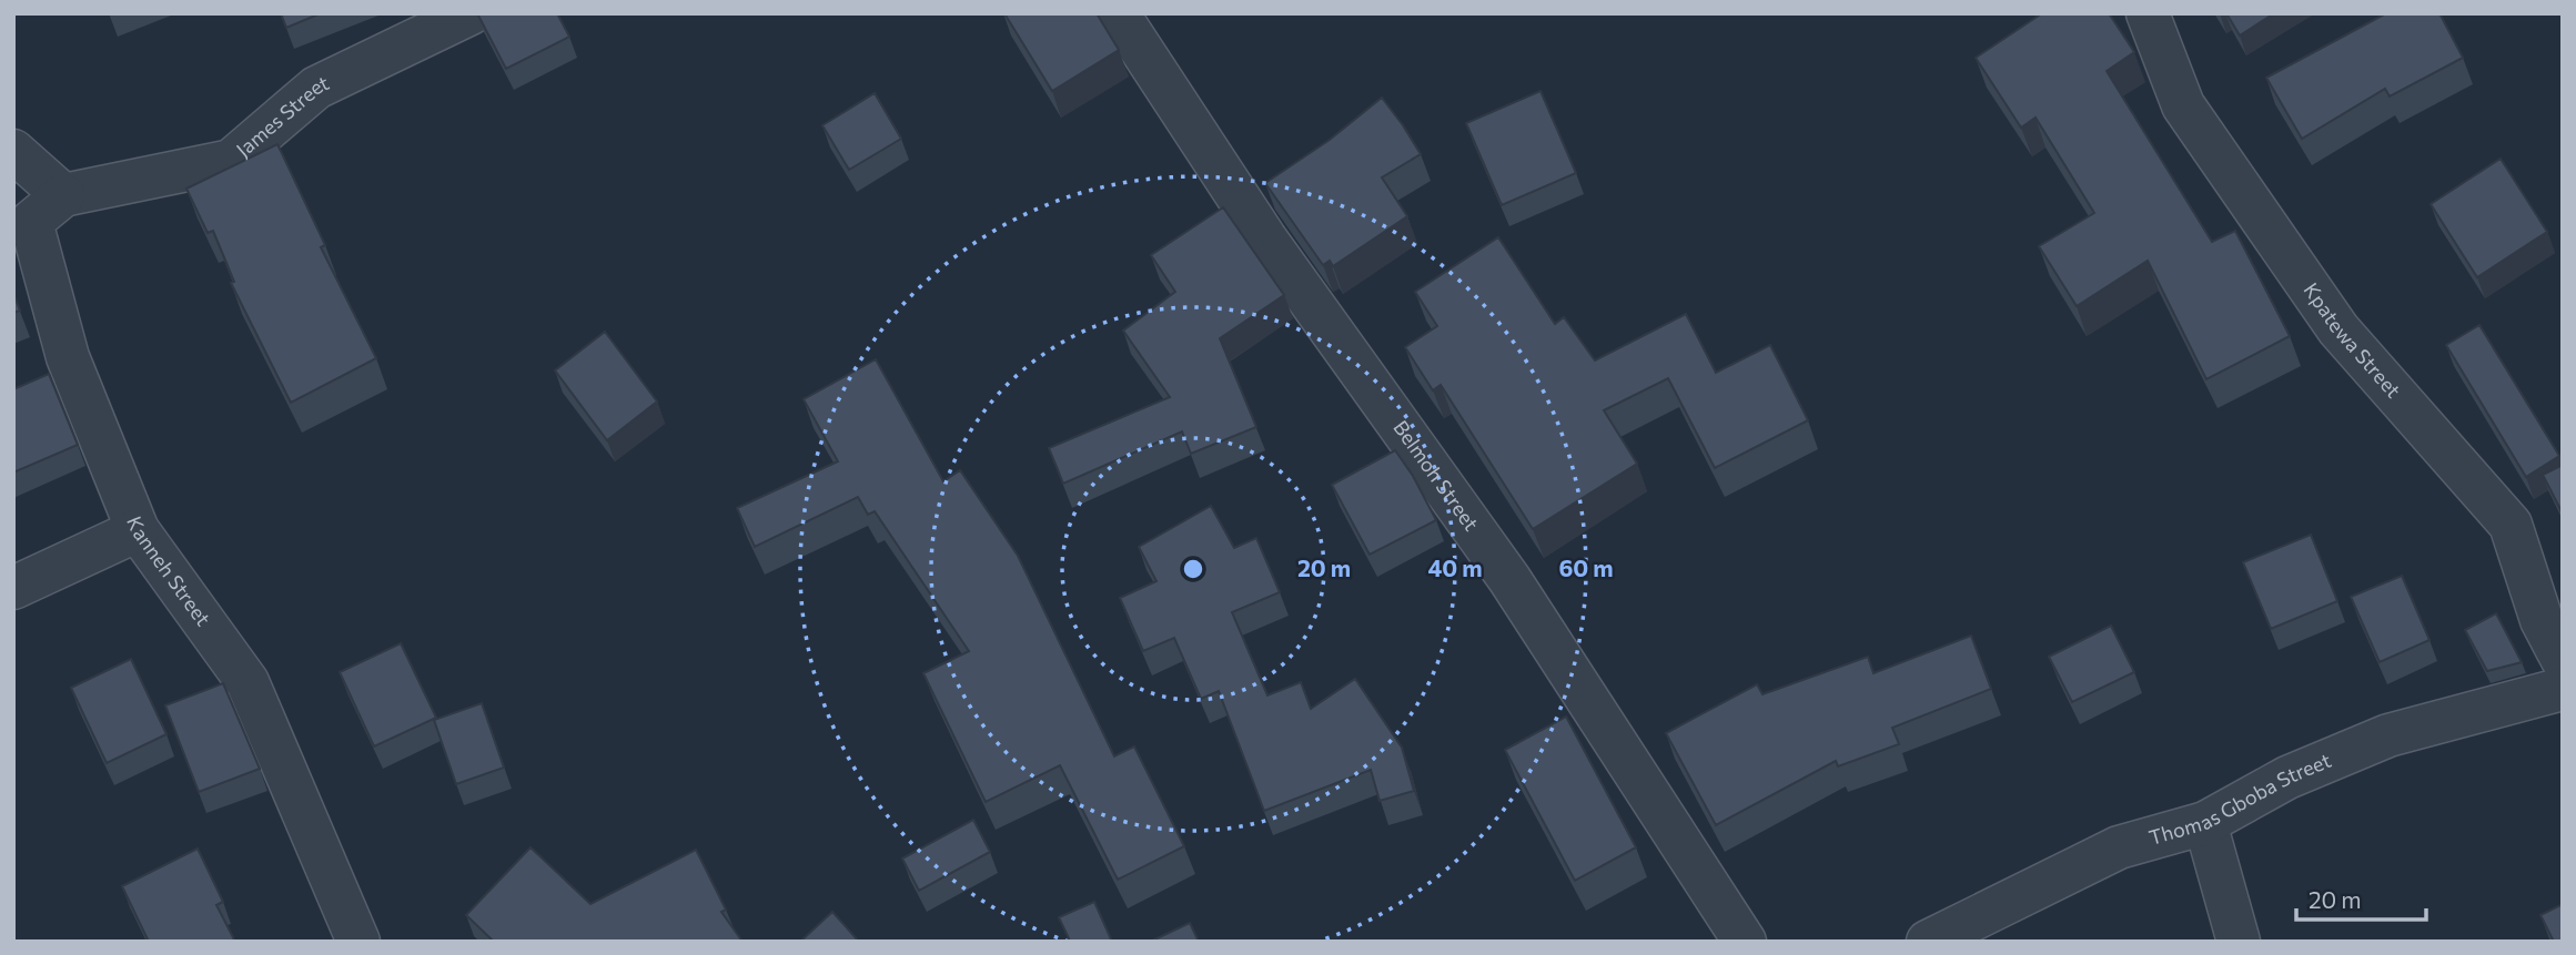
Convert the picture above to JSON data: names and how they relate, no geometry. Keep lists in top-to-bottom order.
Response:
{
  "streets": {
    "street": [
      "James Street",
      "Kpatewa Street",
      "Belmoh Street",
      "Kanneh Street",
      "Thomas Gboba Street"
    ]
  },
  "crossings": [
    ["James Street", "Kanneh Street"]
  ],
  "scale_bar": "20 m",
  "rings": ["20 m", "40 m", "60 m"]
}
